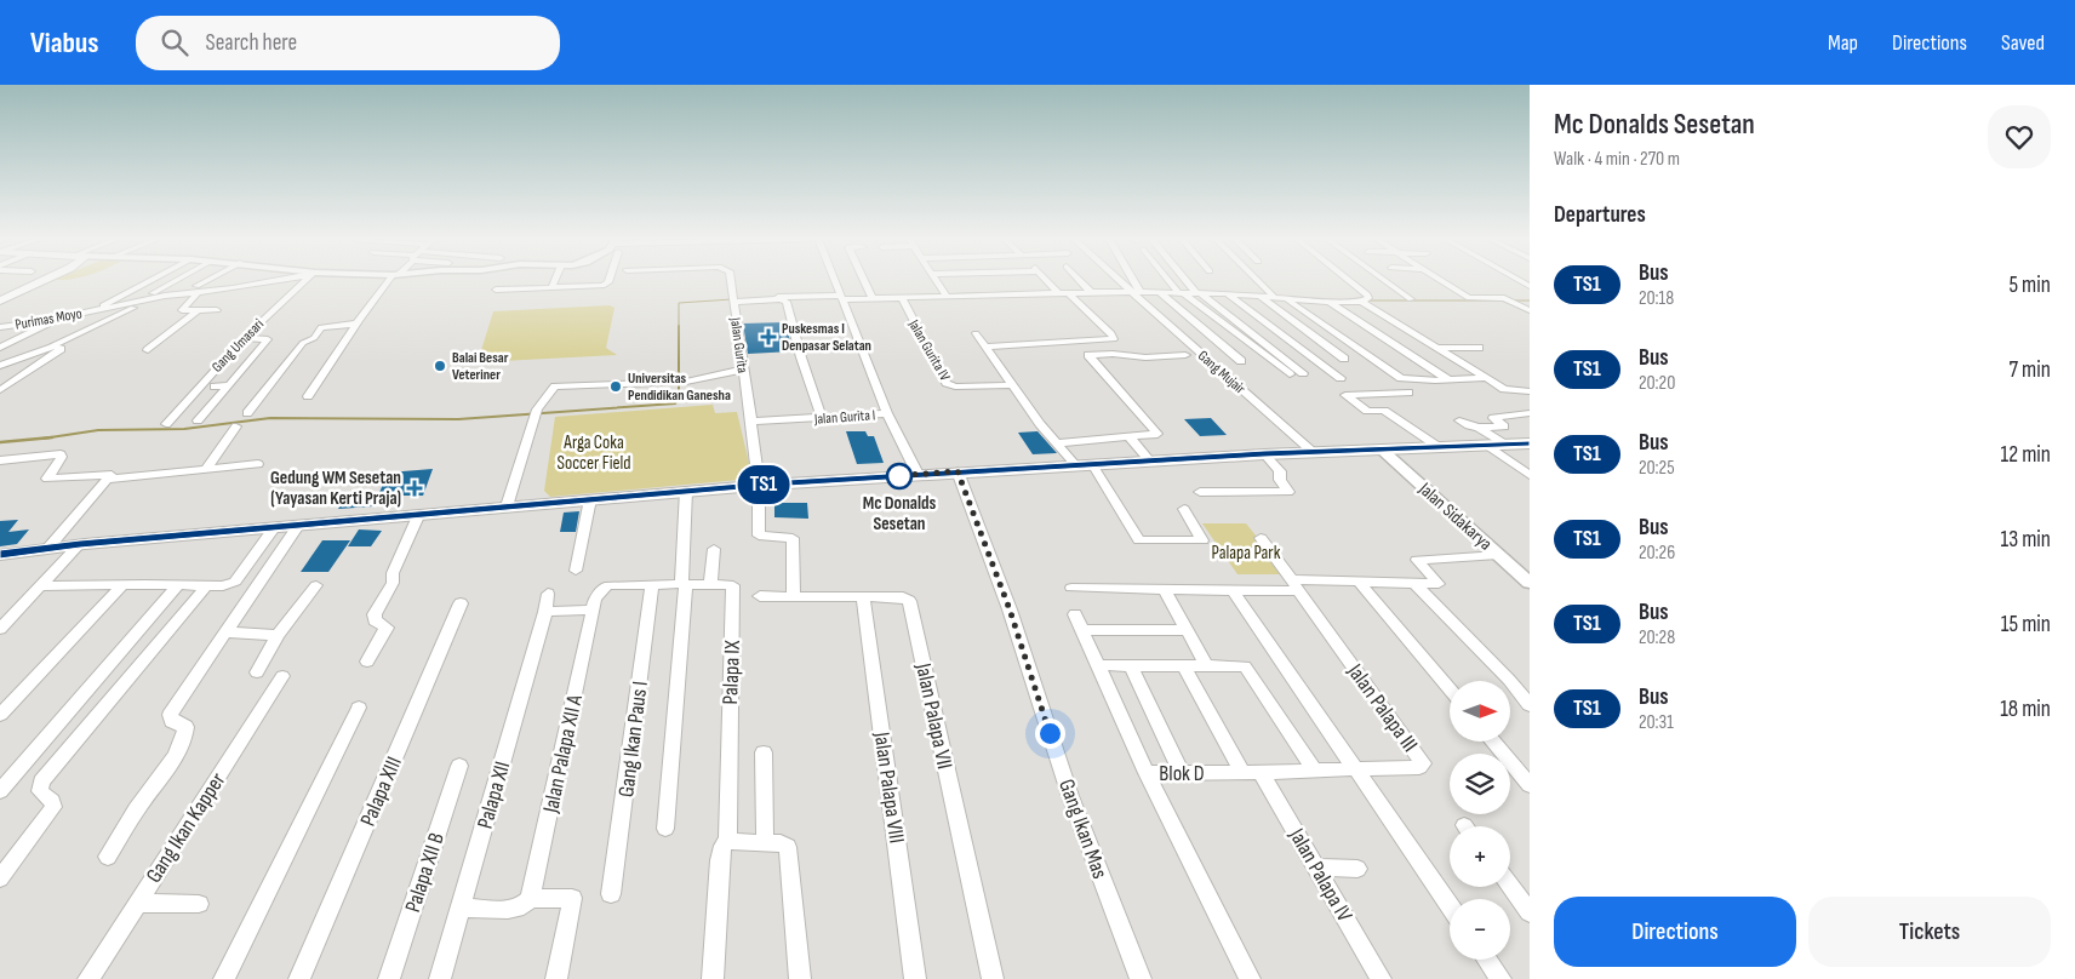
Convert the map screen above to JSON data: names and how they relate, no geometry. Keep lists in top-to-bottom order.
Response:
{
  "streets": {
    "street": [
      "Purimas Moyo",
      "Gang Umasari",
      "Jalan Gurita",
      "Jalan Gurita IV",
      "Gang Mujair",
      "Jalan Gurita I",
      "Jalan Sidakarya",
      "Palapa IX",
      "Jalan Palapa III",
      "Jalan Palapa VII",
      "Gang Ikan Paus I",
      "Jalan Palapa XII A",
      "Blok D",
      "Jalan Palapa VIII",
      "Palapa XIII",
      "Palapa XII",
      "Gang Ikan Kapper",
      "Gang Ikan Mas",
      "Palapa XII B",
      "Jalan Palapa IV"
    ]
  },
  "crossings": [
    ["Jalan Gurita", "Jalan Gurita IV"],
    ["Jalan Gurita", "Jalan Gurita I"],
    ["Jalan Gurita", "Jalan Palapa VII"],
    ["Jalan Gurita IV", "Gang Mujair"],
    ["Jalan Gurita IV", "Jalan Gurita I"],
    ["Palapa IX", "Gang Ikan Paus I"],
    ["Palapa IX", "Jalan Palapa XII A"],
    ["Jalan Palapa III", "Blok D"],
    ["Jalan Palapa VII", "Jalan Palapa VIII"],
    ["Gang Ikan Paus I", "Jalan Palapa XII A"],
    ["Blok D", "Jalan Palapa IV"]
  ],
  "parks": ["Arga Coka Soccer Field", "Palapa Park"],
  "places": {
    "health": ["Puskesmas I Denpasar Selatan", "Gedung WM Sesetan (Yayasan Kerti Praja)"],
    "other": ["Balai Besar Veteriner", "Universitas Pendidikan Ganesha", "Mc Donalds Sesetan"]
  },
  "lines": ["bus line TS1"],
  "north": "right",
  "page": {
    "header": "Viabus",
    "search": "Search here",
    "nav": ["Map", "Directions", "Saved"],
    "on_map": "TS1",
    "heading": [
      ["Mc Donalds Sesetan", "Walk · 4 min · 270 m"],
      "Departures"
    ],
    "list": [
      {
        "mark": "TS1",
        "name": "Bus",
        "note": "20:18",
        "value": "5 min"
      },
      {
        "mark": "TS1",
        "name": "Bus",
        "note": "20:20",
        "value": "7 min"
      },
      {
        "mark": "TS1",
        "name": "Bus",
        "note": "20:25",
        "value": "12 min"
      },
      {
        "mark": "TS1",
        "name": "Bus",
        "note": "20:26",
        "value": "13 min"
      },
      {
        "mark": "TS1",
        "name": "Bus",
        "note": "20:28",
        "value": "15 min"
      },
      {
        "mark": "TS1",
        "name": "Bus",
        "note": "20:31",
        "value": "18 min"
      }
    ],
    "map_buttons": ["+", "−"],
    "buttons": ["Directions", "Tickets"]
  }
}
